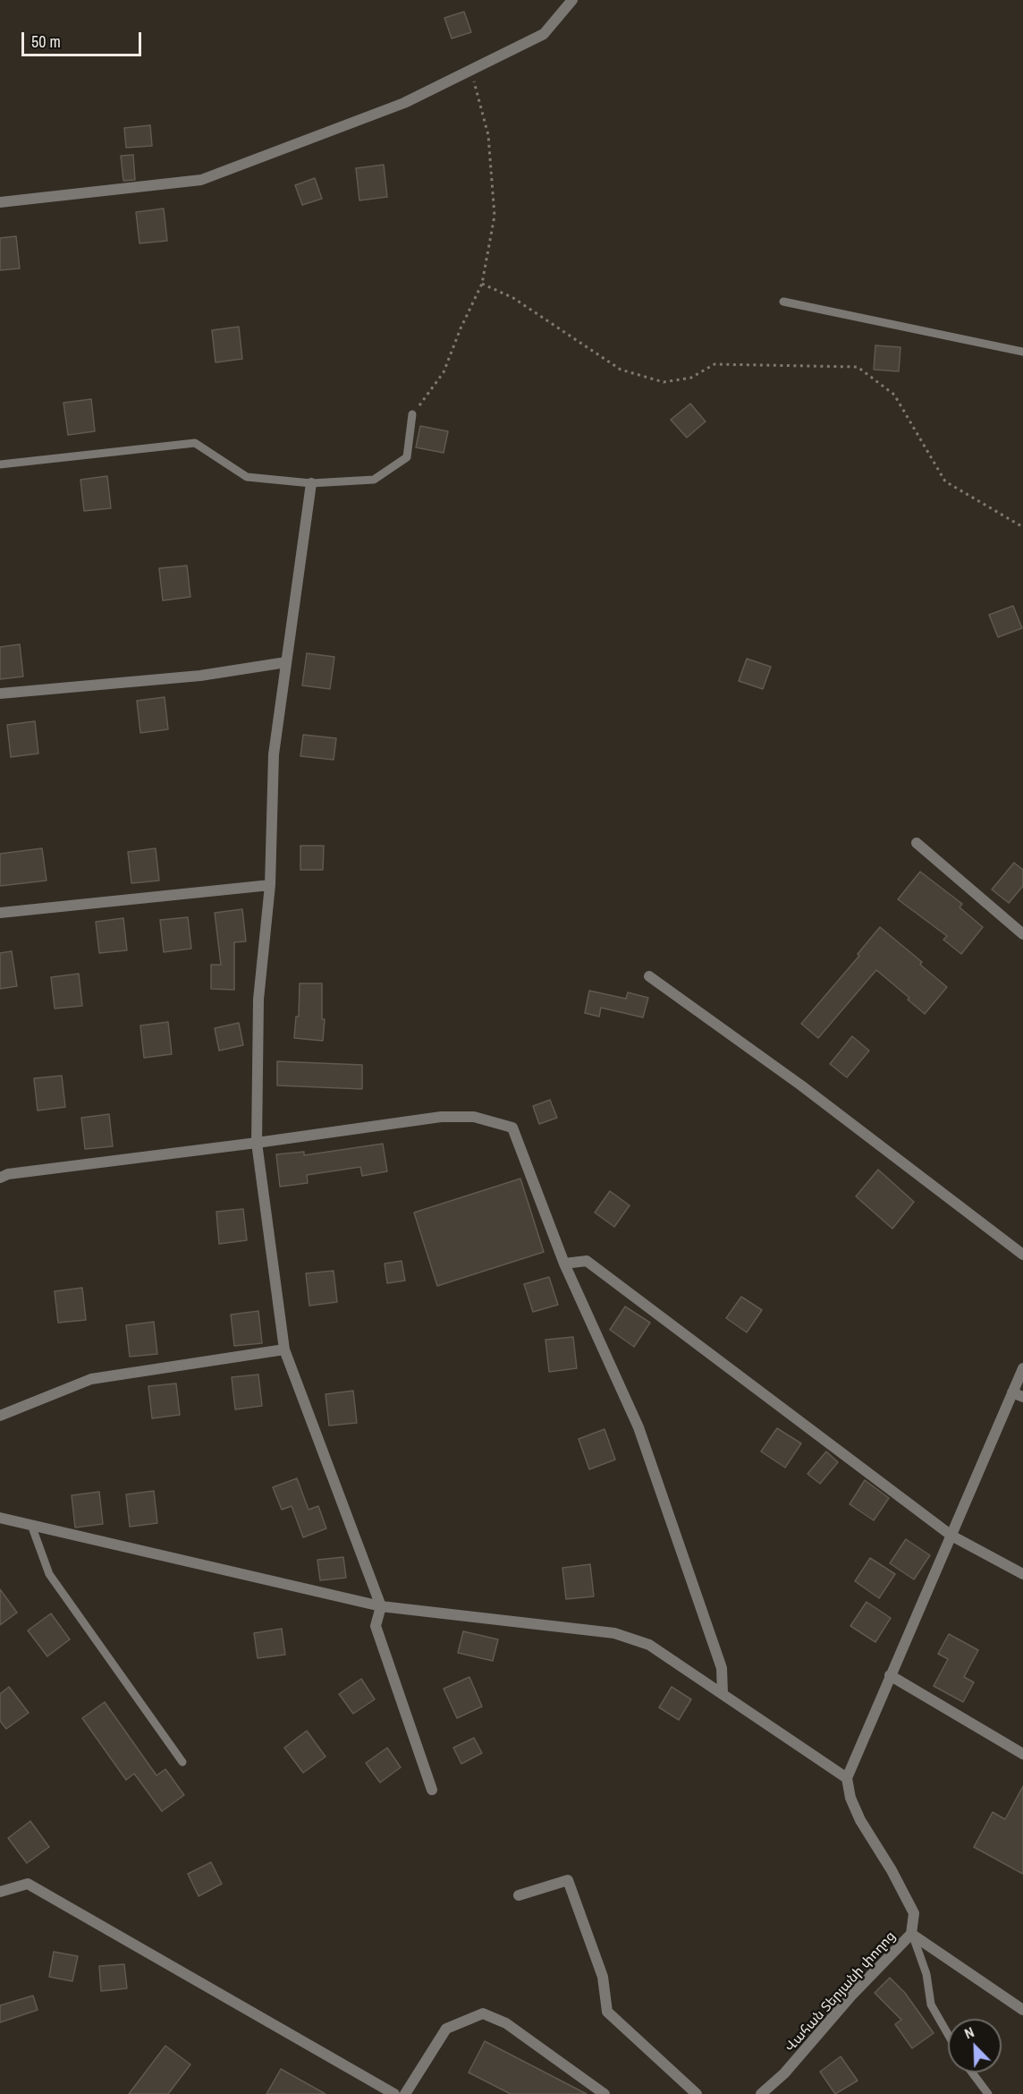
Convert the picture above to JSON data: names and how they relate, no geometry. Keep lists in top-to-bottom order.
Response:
{
  "streets": {
    "street": ["Վահան Տերյանի փողոց"]
  },
  "scale_bar": "50 m",
  "north": "top left"
}
